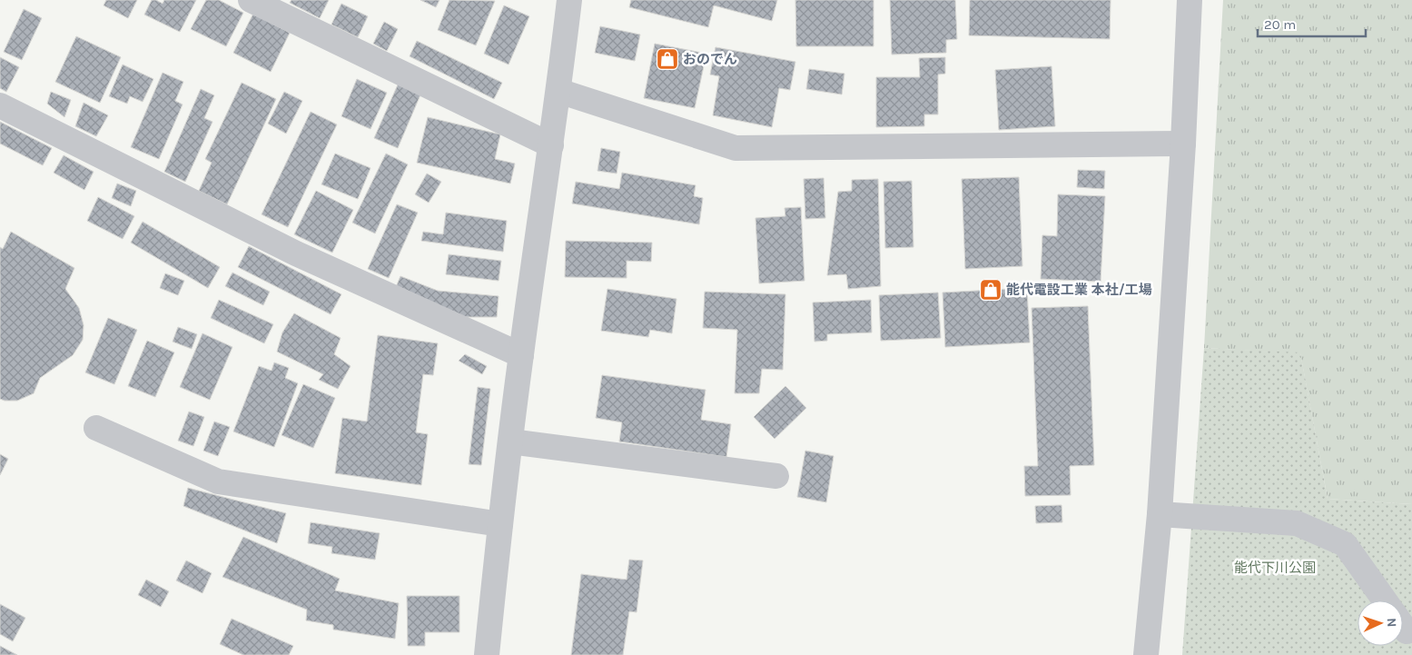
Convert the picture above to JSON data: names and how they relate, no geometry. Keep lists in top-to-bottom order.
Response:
{
  "parks": ["能代下川公園"],
  "places": {
    "shop": ["おのでん", "能代電設工業 本社/工場"]
  },
  "scale_bar": "20 m",
  "north": "right"
}
